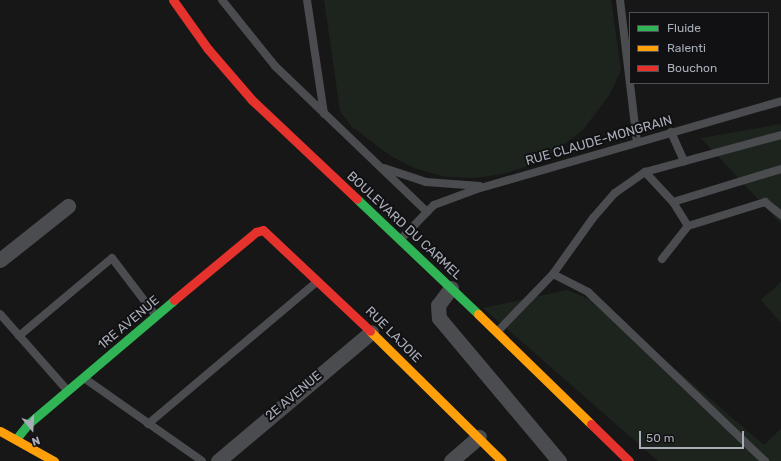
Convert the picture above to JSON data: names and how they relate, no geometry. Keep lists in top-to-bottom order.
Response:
{
  "streets": {
    "street": [
      "BOULEVARD DU CARMEL",
      "1RE AVENUE",
      "RUE LAJOIE",
      "2E AVENUE"
    ],
    "lane": ["RUE CLAUDE-MONGRAIN"]
  },
  "crossings": [
    ["RUE CLAUDE-MONGRAIN", "BOULEVARD DU CARMEL"],
    ["1RE AVENUE", "RUE LAJOIE"],
    ["RUE LAJOIE", "2E AVENUE"]
  ],
  "legend": ["Fluide", "Ralenti", "Bouchon"],
  "scale_bar": "50 m",
  "north": "bottom"
}
